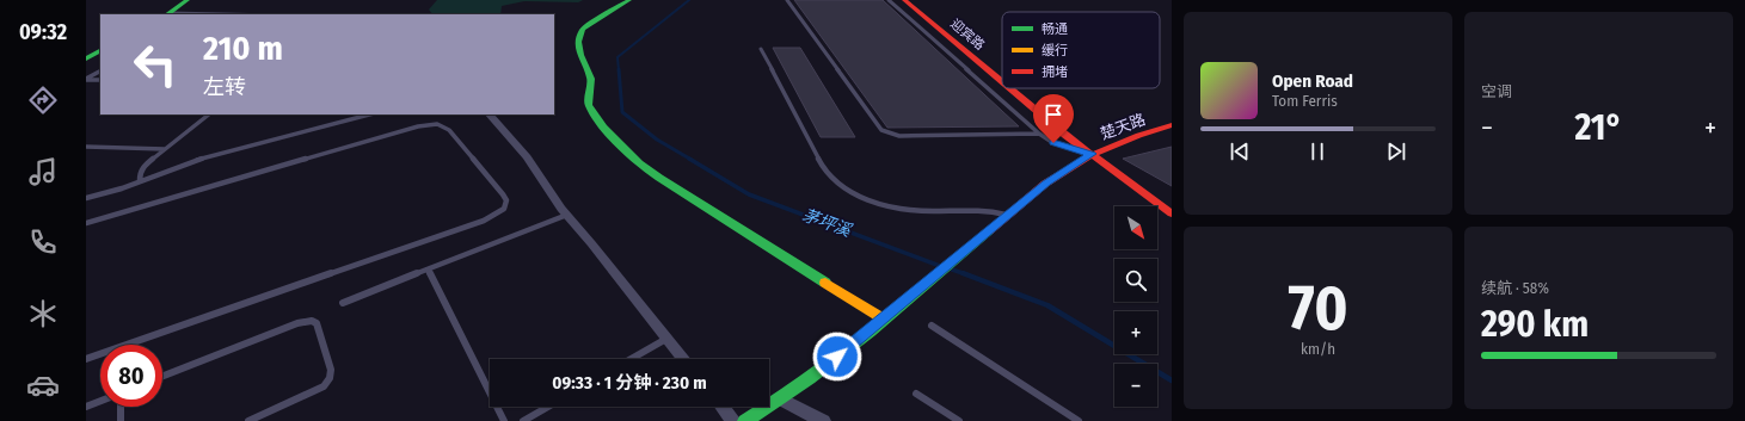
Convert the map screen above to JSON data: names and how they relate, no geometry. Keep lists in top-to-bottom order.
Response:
{
  "streets": {
    "main road": ["迎宾路", "楚天路"]
  },
  "crossings": [
    ["迎宾路", "楚天路"]
  ],
  "water": ["茅坪溪"],
  "legend": ["畅通", "缓行", "拥堵"],
  "north": "bottom right",
  "page": {
    "tabs": "09:32",
    "tile": [
      "空调",
      ["70", "km/h"],
      ["续航 · 58%", "290 km"]
    ],
    "turn": ["210 m", "左转"],
    "song": ["Open Road", "Tom Ferris"],
    "heat": ["−", "21°", "+"],
    "map_buttons": ["+", "−"],
    "limit": "80",
    "trip": "09:33 · 1 分钟 · 230 m"
  }
}
